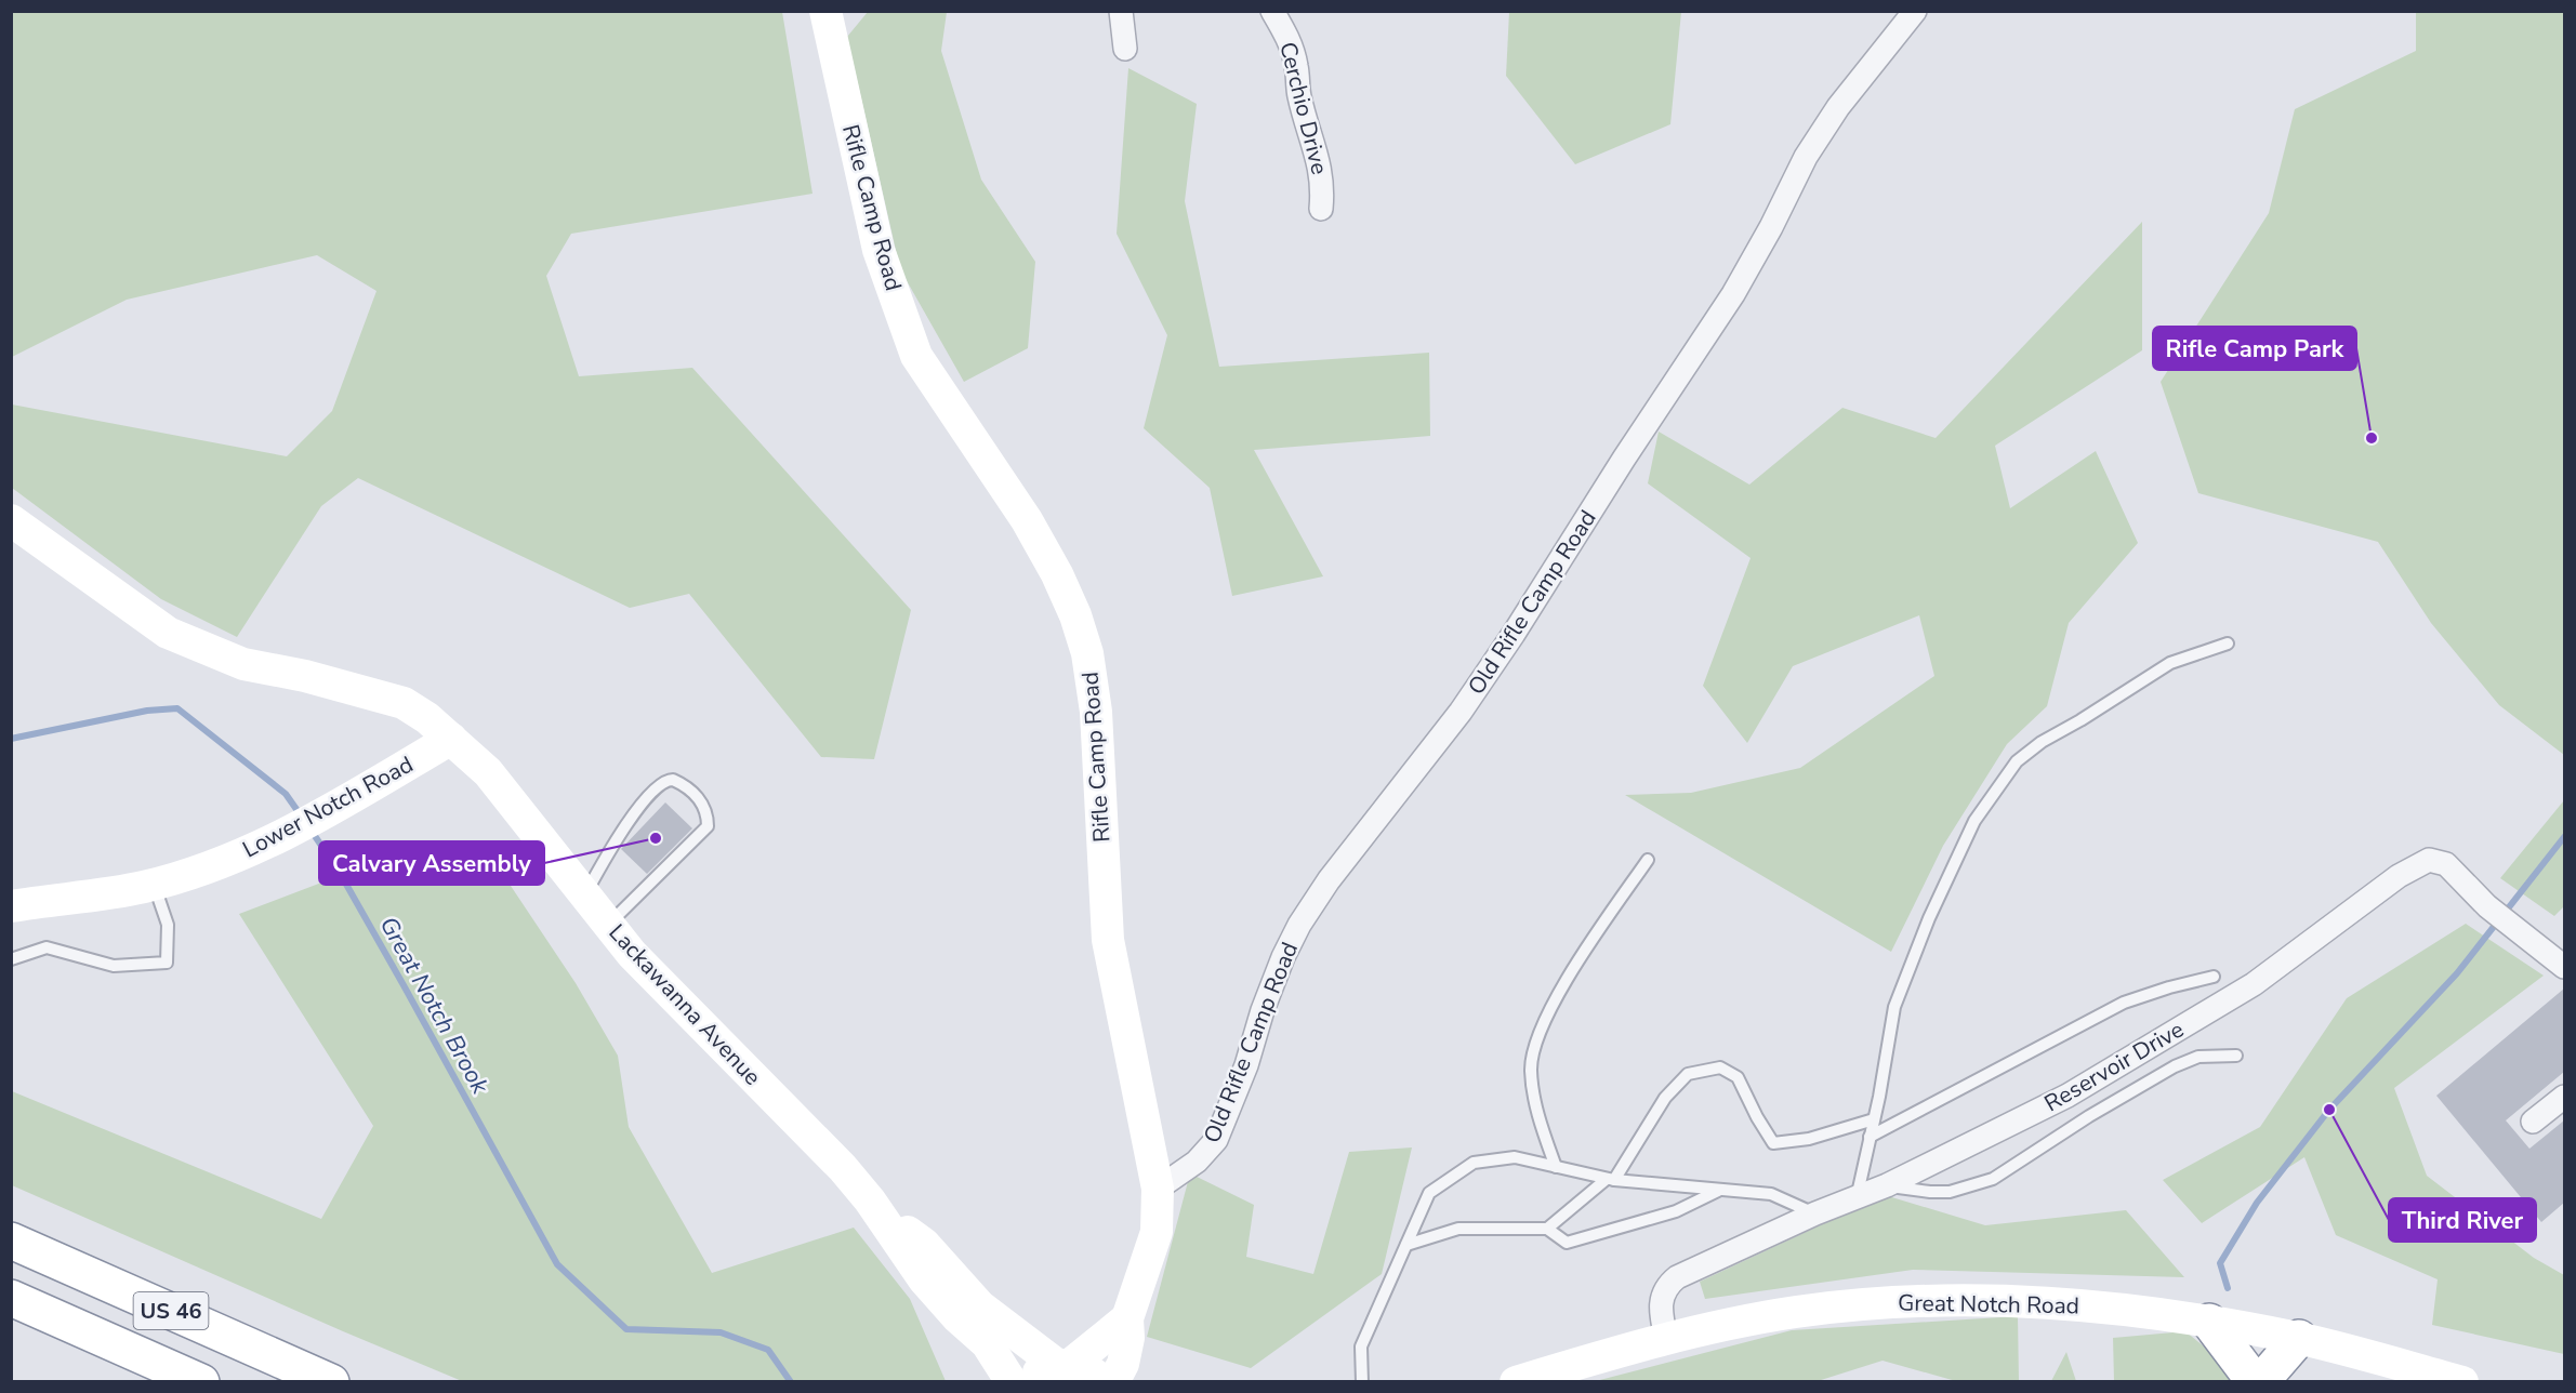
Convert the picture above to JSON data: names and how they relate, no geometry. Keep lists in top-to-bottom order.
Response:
{
  "streets": {
    "highway": ["US 46"],
    "street": [
      "Cerchio Drive",
      "Rifle Camp Road",
      "Old Rifle Camp Road",
      "Lower Notch Road",
      "Lackawanna Avenue",
      "Reservoir Drive",
      "Great Notch Road"
    ]
  },
  "crossings": [
    ["Rifle Camp Road", "Old Rifle Camp Road"],
    ["Lower Notch Road", "Lackawanna Avenue"],
    ["Reservoir Drive", "Great Notch Road"]
  ],
  "water": ["Great Notch Brook"],
  "places": ["Rifle Camp Park", "Calvary Assembly", "Third River"]
}
